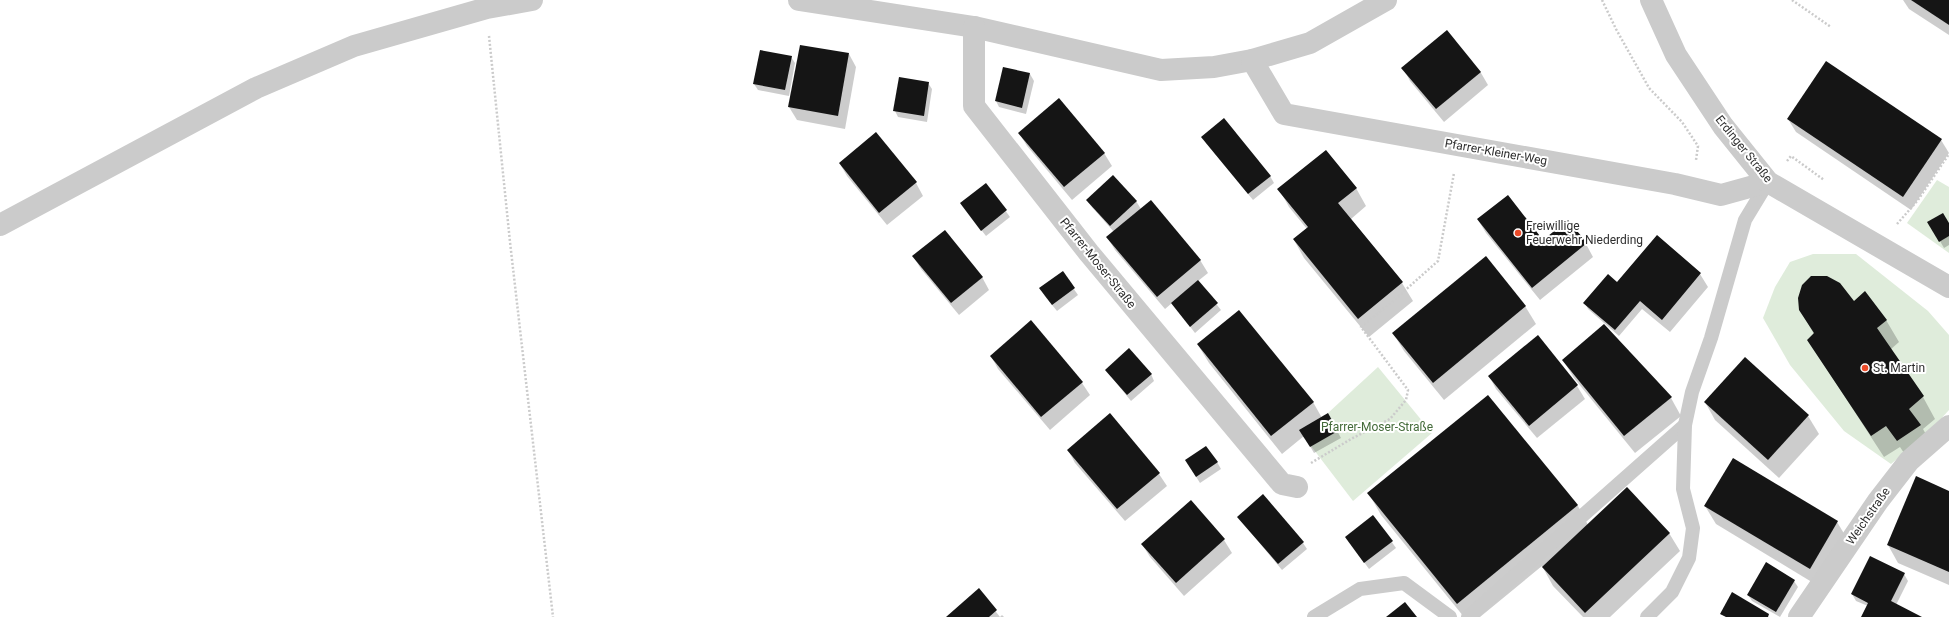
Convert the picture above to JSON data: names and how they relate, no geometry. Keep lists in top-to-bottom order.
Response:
{
  "streets": {
    "street": [
      "Erdinger Straße",
      "Pfarrer-Kleiner-Weg",
      "Pfarrer-Moser-Straße",
      "Weichstraße"
    ]
  },
  "crossings": [
    ["Erdinger Straße", "Pfarrer-Kleiner-Weg"]
  ],
  "parks": ["Pfarrer-Moser-Straße"],
  "places": ["Freiwillige Feuerwehr Niederding", "St. Martin"]
}
